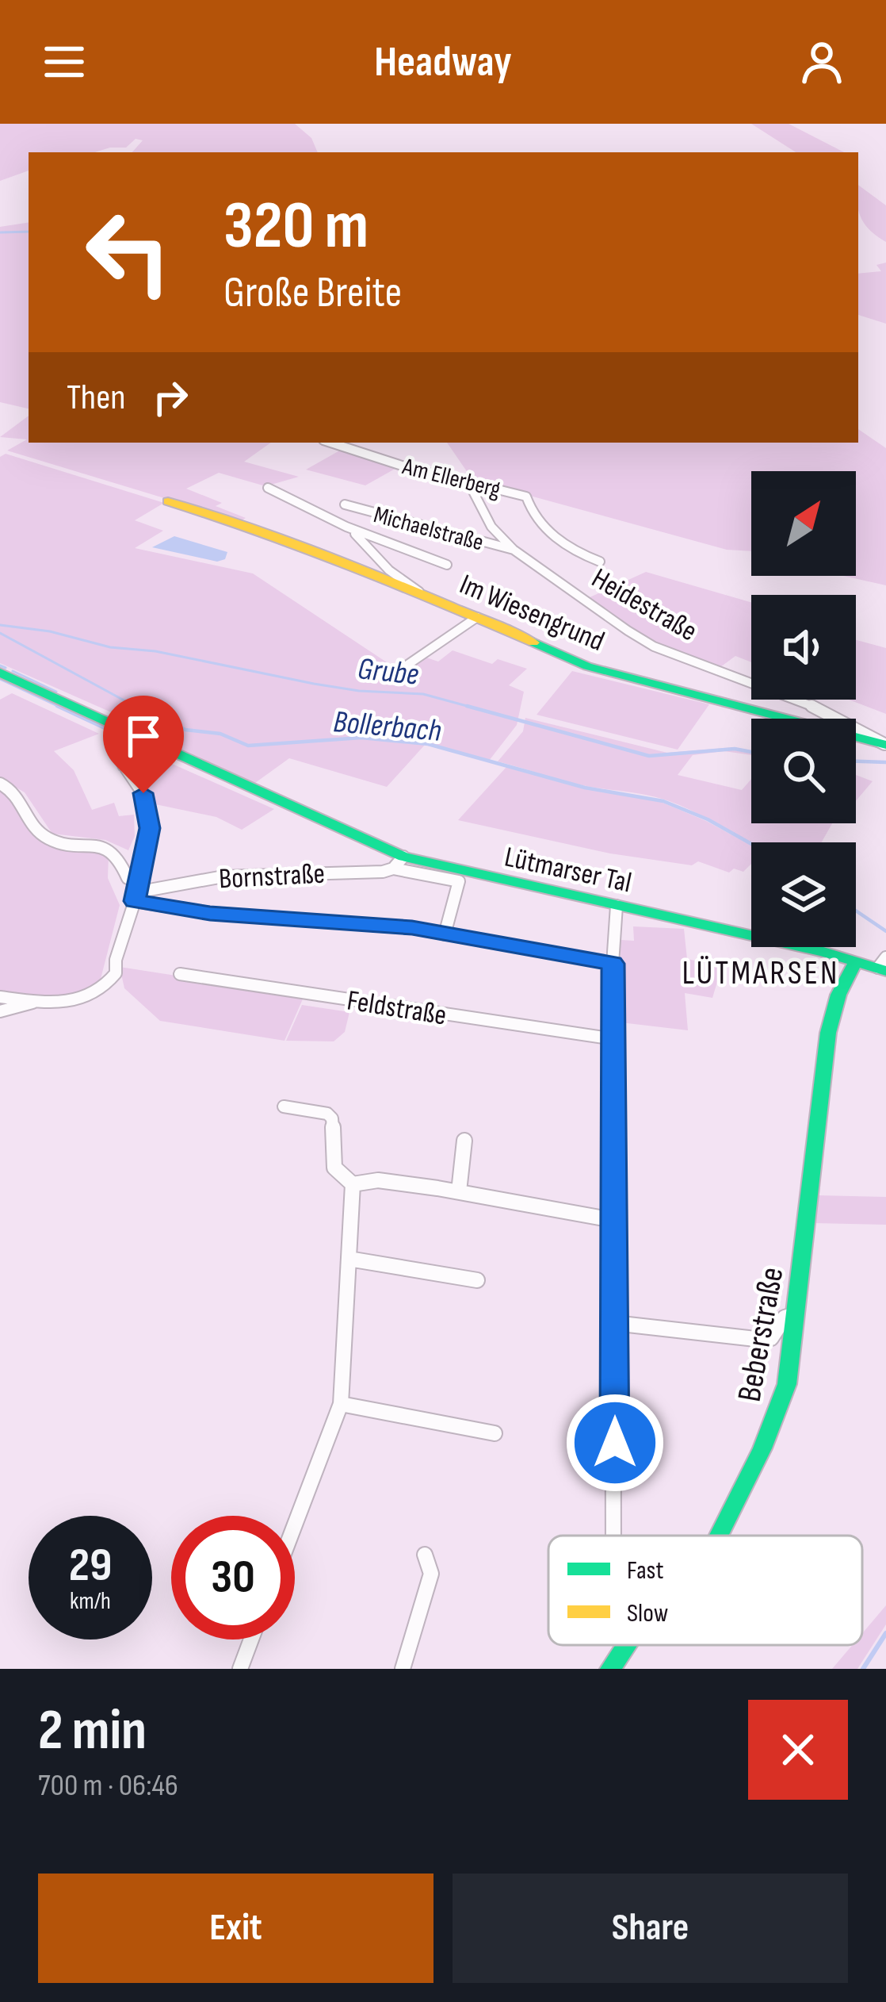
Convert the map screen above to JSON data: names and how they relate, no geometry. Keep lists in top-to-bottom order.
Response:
{
  "streets": {
    "street": [
      "Am Ellerberg",
      "Michaelstraße",
      "Heidestraße",
      "Im Wiesengrund",
      "Lütmarser Tal",
      "Bornstraße",
      "Feldstraße",
      "Beberstraße"
    ]
  },
  "crossings": [
    ["Am Ellerberg", "Heidestraße"],
    ["Michaelstraße", "Heidestraße"],
    ["Heidestraße", "Im Wiesengrund"],
    ["Lütmarser Tal", "Bornstraße"],
    ["Lütmarser Tal", "Beberstraße"]
  ],
  "districts": ["LÜTMARSEN"],
  "water": ["Grube", "Bollerbach"],
  "legend": ["Fast", "Slow"],
  "north": "top right",
  "page": {
    "header": "Headway",
    "turn": ["320 m", "Große Breite"],
    "then": "Then",
    "speed": "29 km/h",
    "limit": "30",
    "heading": ["2 min", "700 m · 06:46"],
    "buttons": ["Exit", "Share"]
  }
}
